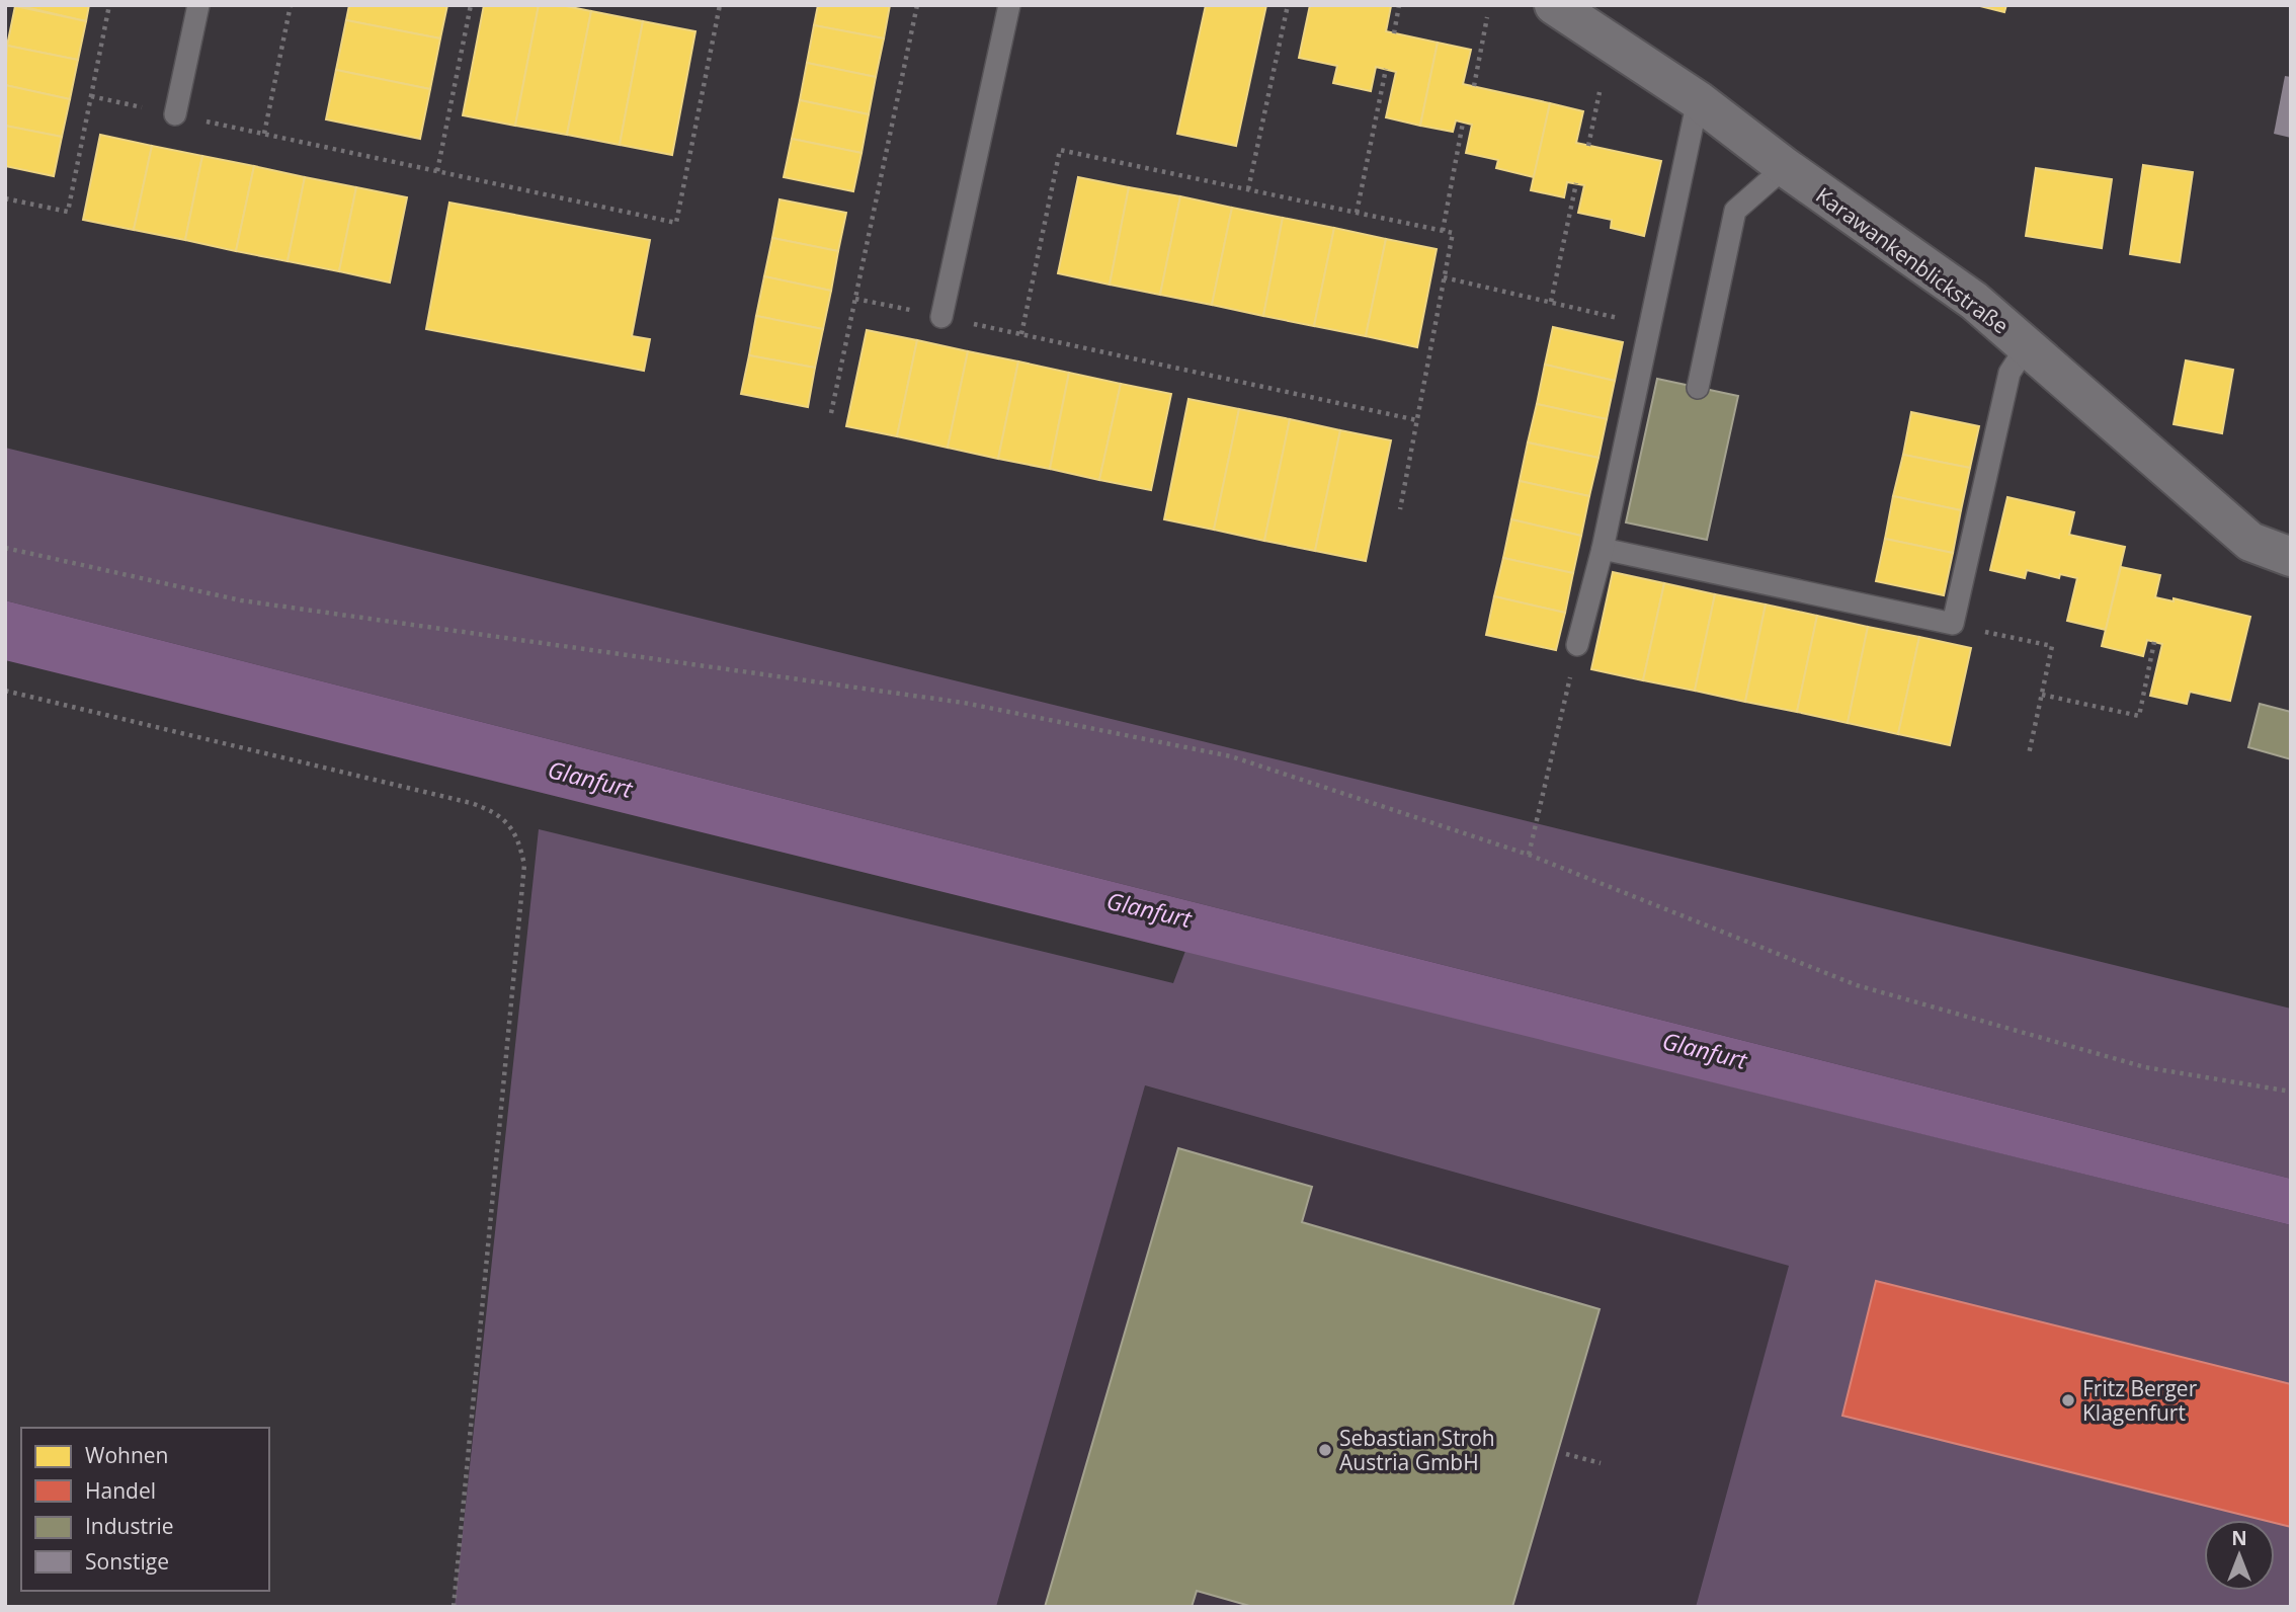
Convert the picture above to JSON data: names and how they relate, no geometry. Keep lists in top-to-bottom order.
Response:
{
  "streets": {
    "street": ["Karawankenblickstraße"]
  },
  "water": ["Glanfurt"],
  "places": ["Fritz Berger Klagenfurt", "Sebastian Stroh Austria GmbH"],
  "legend": [
    "Wohnen",
    "Handel",
    "Industrie",
    "Sonstige"
  ],
  "north": "top"
}
